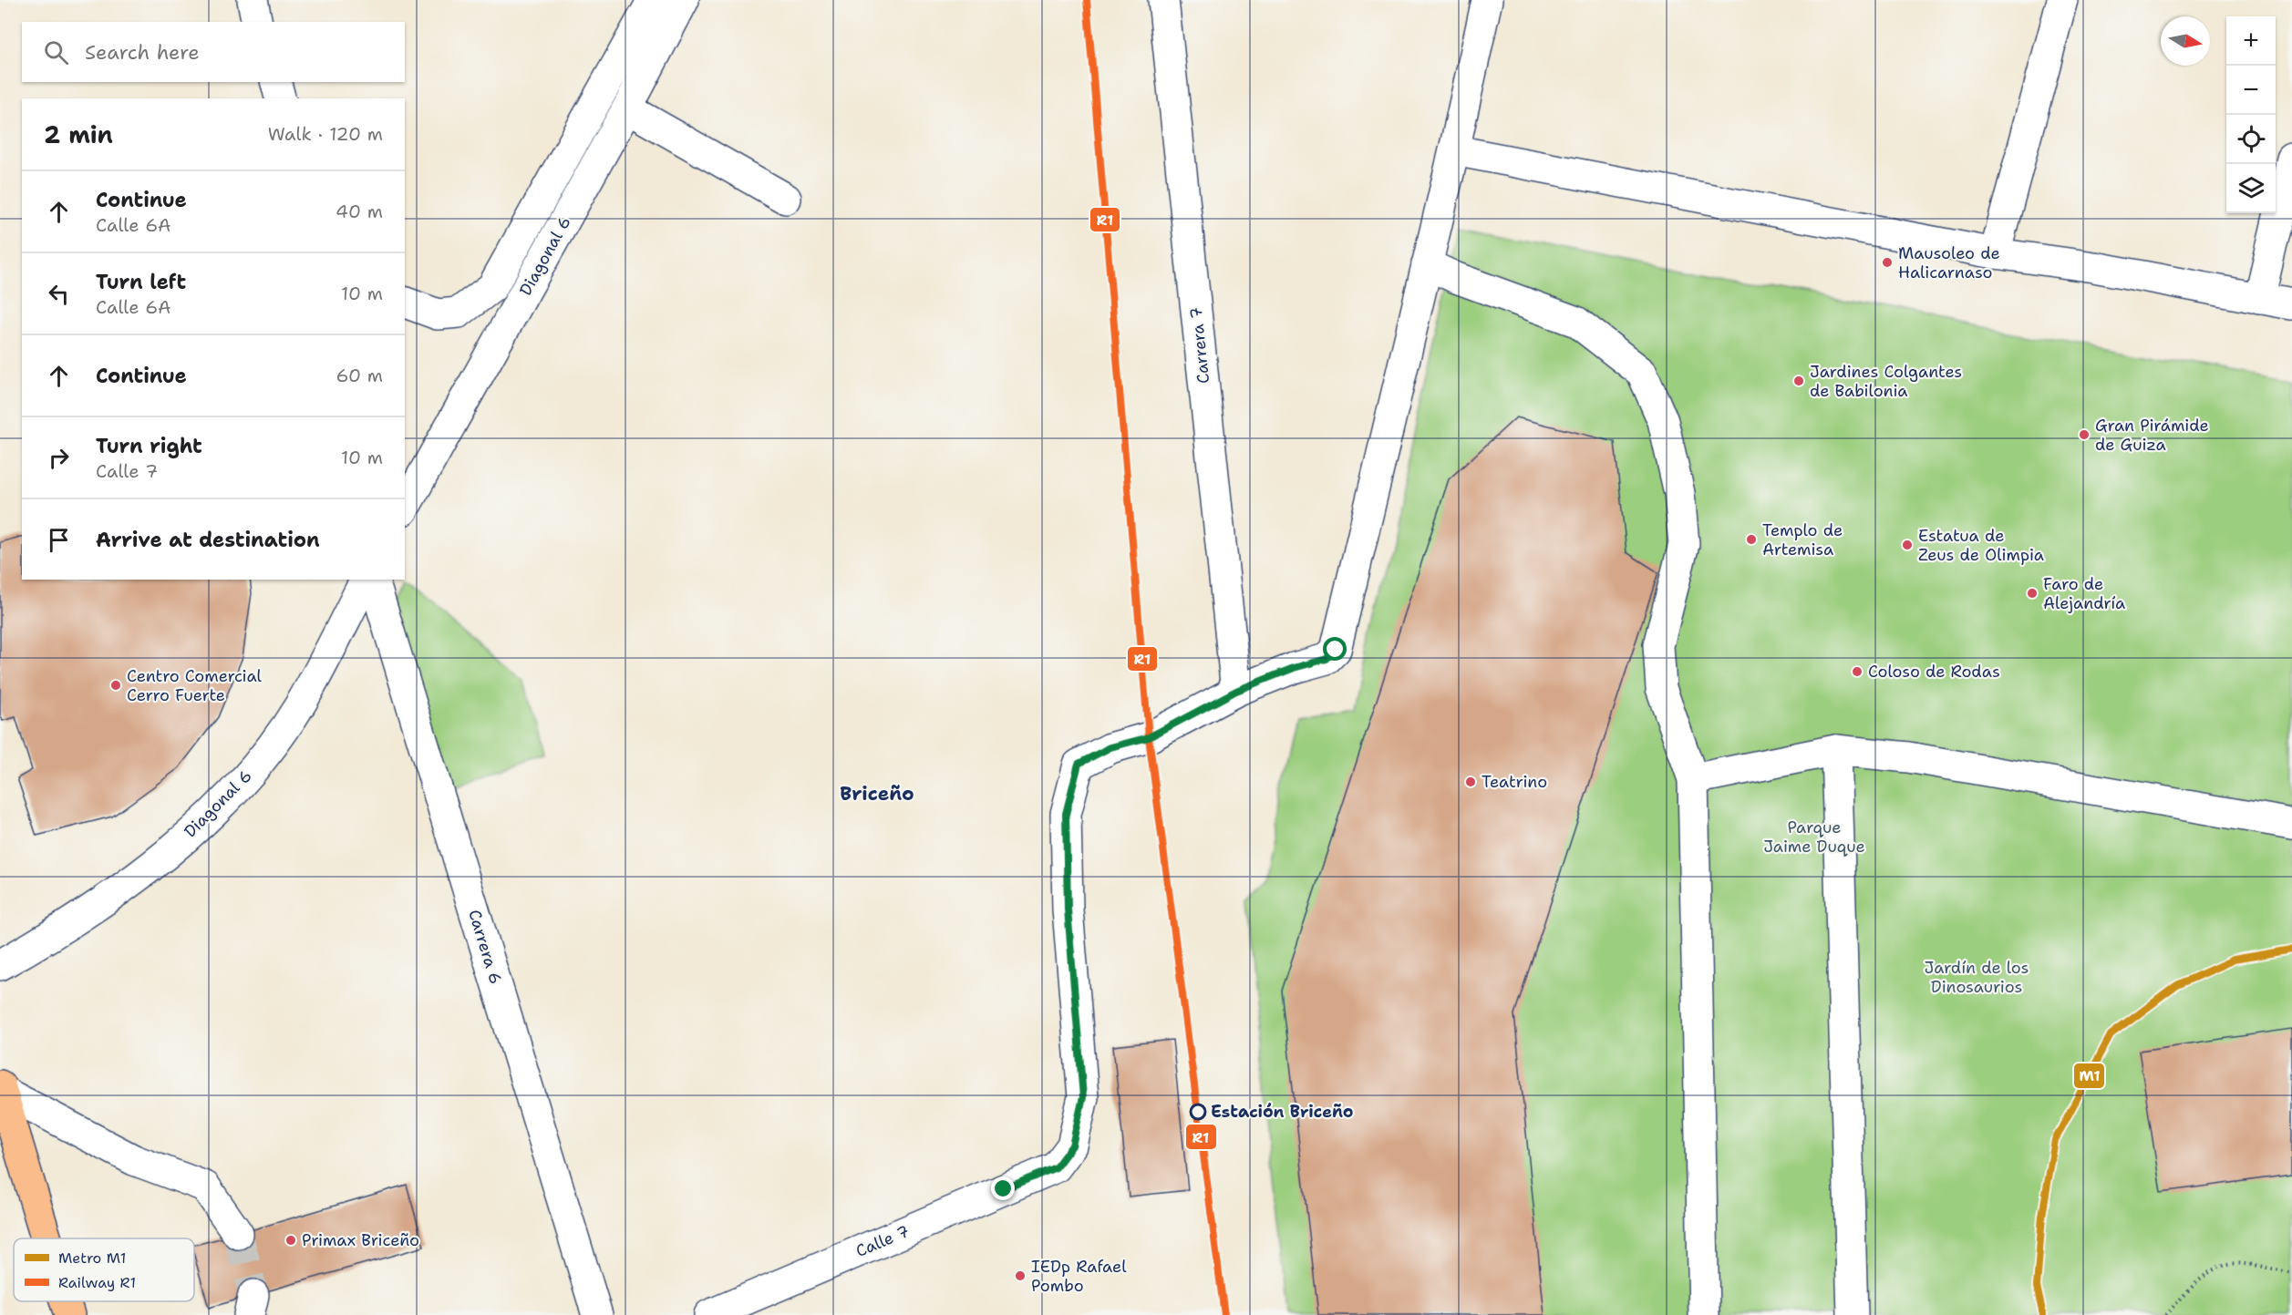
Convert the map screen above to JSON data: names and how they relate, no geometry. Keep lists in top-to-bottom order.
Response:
{
  "streets": {
    "street": [
      "Diagonal 6",
      "Carrera 7",
      "Carrera 6",
      "Calle 7"
    ]
  },
  "crossings": [
    ["Carrera 7", "Calle 7"]
  ],
  "districts": ["Briceño"],
  "parks": ["Parque Jaime Duque", "Jardín de los Dinosaurios"],
  "places": [
    "Mausoleo de Halicarnaso",
    "Jardines Colgantes de Babilonia",
    "Gran Pirámide de Guiza",
    "Templo de Artemisa",
    "Estatua de Zeus de Olimpia",
    "Faro de Alejandría",
    "Coloso de Rodas",
    "Centro Comercial Cerro Fuerte",
    "Teatrino",
    "Estación Briceño",
    "Primax Briceño",
    "IEDp Rafael Pombo"
  ],
  "lines": ["rail line R1", "metro line M1"],
  "legend": ["Metro M1", "Railway R1"],
  "north": "right",
  "page": {
    "map_buttons": ["+", "−"],
    "search": "Search here",
    "heading": ["2 min", "Walk · 120 m"],
    "list": [
      ["Continue", "Calle 6A", "40 m"],
      ["Turn left", "Calle 6A", "10 m"],
      ["Continue", "60 m"],
      ["Turn right", "Calle 7", "10 m"],
      "Arrive at destination"
    ]
  }
}
